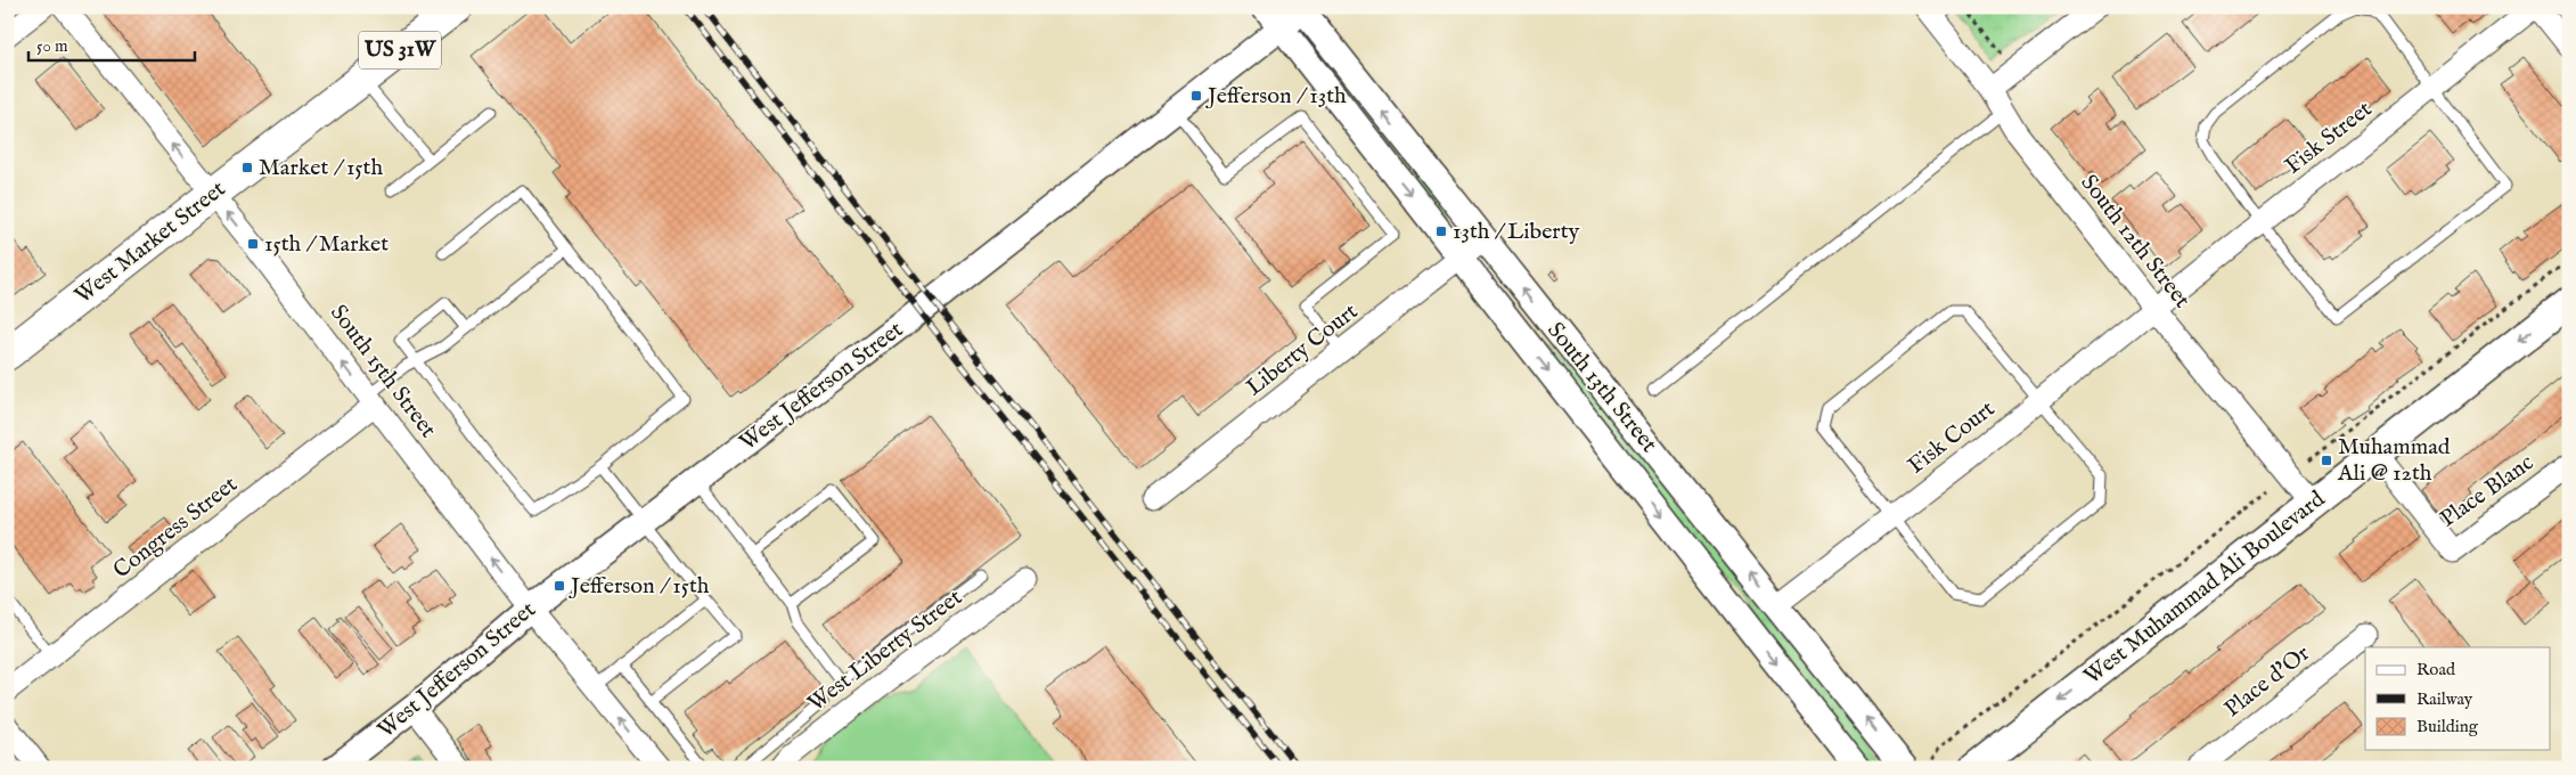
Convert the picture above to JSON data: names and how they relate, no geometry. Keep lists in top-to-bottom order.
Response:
{
  "streets": {
    "main road": ["US 31W", "West Market Street", "West Muhammad Ali Boulevard"],
    "street": [
      "Fisk Street",
      "South 12th Street",
      "Liberty Court",
      "South 15th Street",
      "West Jefferson Street",
      "South 13th Street",
      "Fisk Court",
      "Place Blanc",
      "Congress Street",
      "West Liberty Street",
      "Place d'Or"
    ]
  },
  "crossings": [
    ["Fisk Street", "South 12th Street"],
    ["Fisk Street", "Fisk Court"],
    ["South 12th Street", "Fisk Court"],
    ["South 12th Street", "West Muhammad Ali Boulevard"],
    ["West Market Street", "South 15th Street"],
    ["Liberty Court", "South 13th Street"],
    ["South 15th Street", "West Jefferson Street"],
    ["South 15th Street", "Congress Street"],
    ["West Jefferson Street", "South 13th Street"],
    ["South 13th Street", "Fisk Court"],
    ["Place Blanc", "West Muhammad Ali Boulevard"]
  ],
  "one_way": ["South 15th Street", "West Muhammad Ali Boulevard"],
  "places": {
    "transit": [
      "Jefferson / 13th",
      "Market / 15th",
      "13th / Liberty",
      "15th / Market",
      "Muhammad Ali @ 12th",
      "Jefferson / 15th"
    ]
  },
  "legend": ["Road", "Railway", "Building"],
  "scale_bar": "50 m"
}
